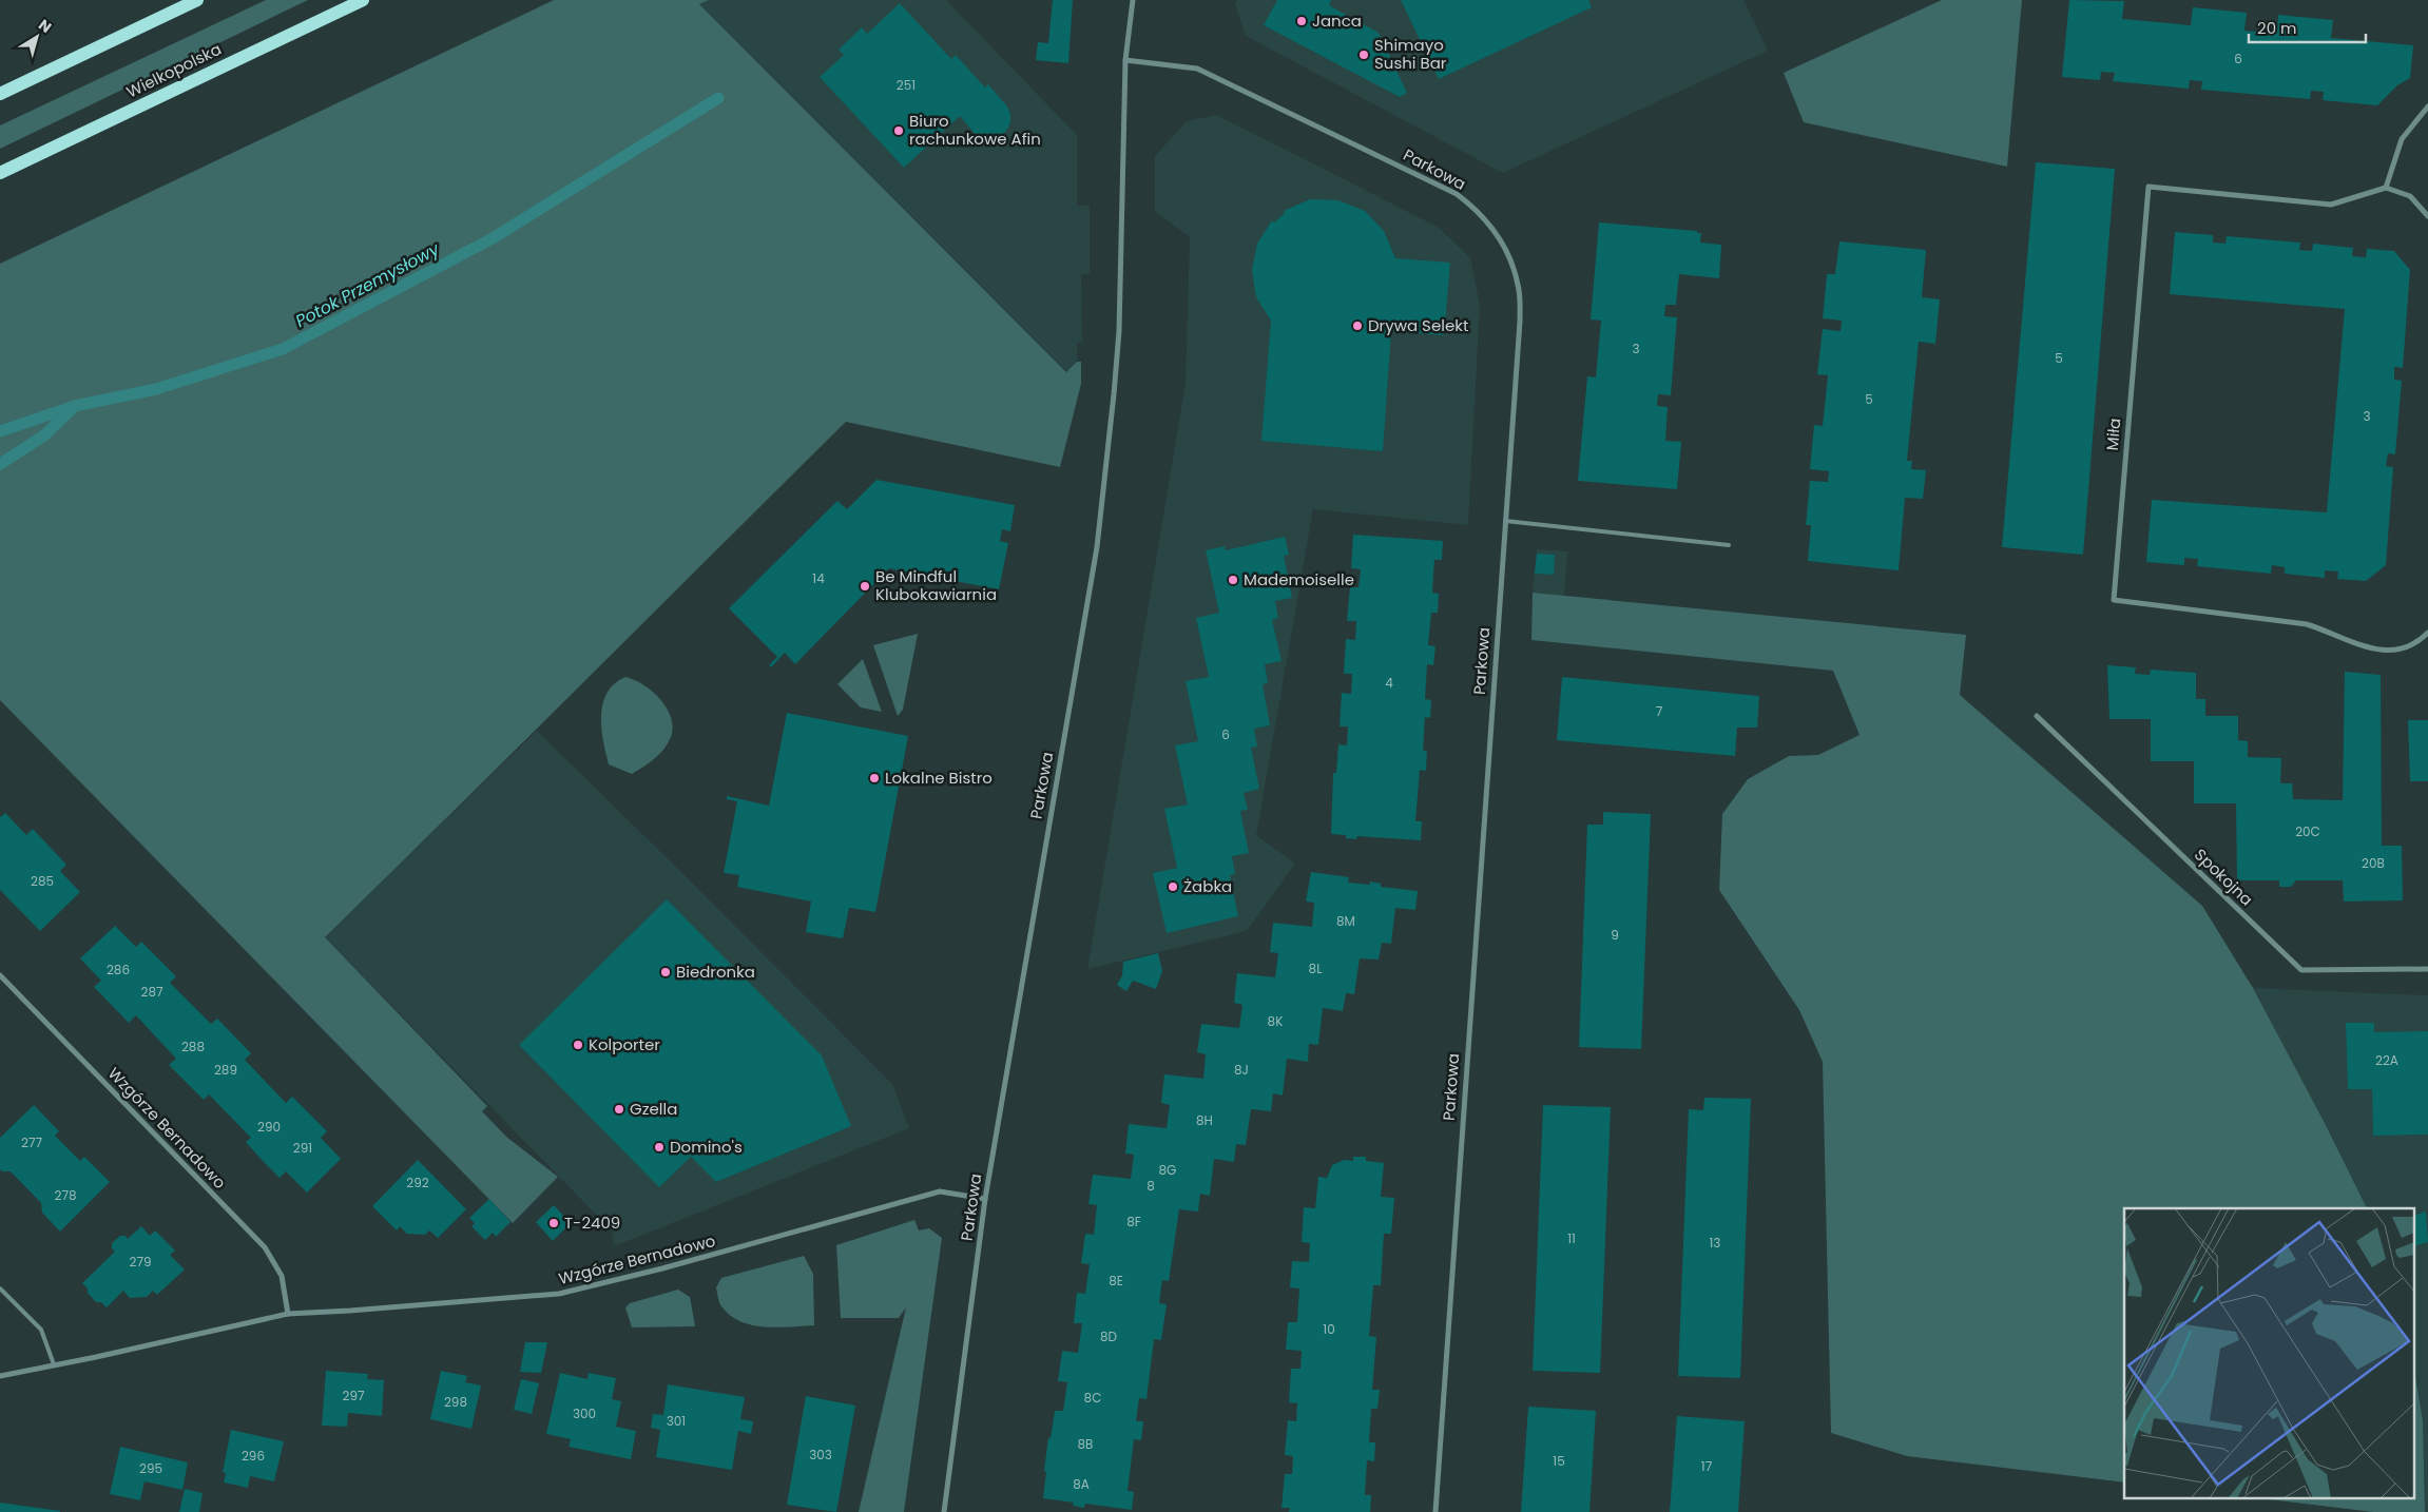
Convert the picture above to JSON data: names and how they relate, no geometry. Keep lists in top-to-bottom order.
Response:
{
  "streets": {
    "main road": ["Wielkopolska"],
    "street": [
      "Parkowa",
      "Miła",
      "Spokojna",
      "Wzgórze Bernadowo"
    ]
  },
  "crossings": [
    ["Parkowa", "Wzgórze Bernadowo"]
  ],
  "water": ["Potok Przemysłowy"],
  "places": [
    "Janca",
    "Shimayo Sushi Bar",
    "Biuro rachunkowe Afin",
    "Drywa Selekt",
    "Mademoiselle",
    "Be Mindful Klubokawiarnia",
    "Lokalne Bistro",
    "Żabka",
    "Biedronka",
    "Kolporter",
    "Gzella",
    "Domino's",
    "T-2409"
  ],
  "house_numbers": [
    "6",
    "251",
    "3",
    "5",
    "5",
    "3",
    "14",
    "4",
    "7",
    "6",
    "20C",
    "20B",
    "285",
    "8M",
    "9",
    "8L",
    "286",
    "287",
    "8K",
    "288",
    "22A",
    "289",
    "8J",
    "8H",
    "290",
    "277",
    "291",
    "8G",
    "292",
    "8",
    "278",
    "8F",
    "11",
    "13",
    "279",
    "8E",
    "10",
    "8D",
    "297",
    "8C",
    "298",
    "300",
    "301",
    "8B",
    "303",
    "296",
    "15",
    "17",
    "295",
    "8A"
  ],
  "scale_bar": "20 m",
  "north": "top right"
}
